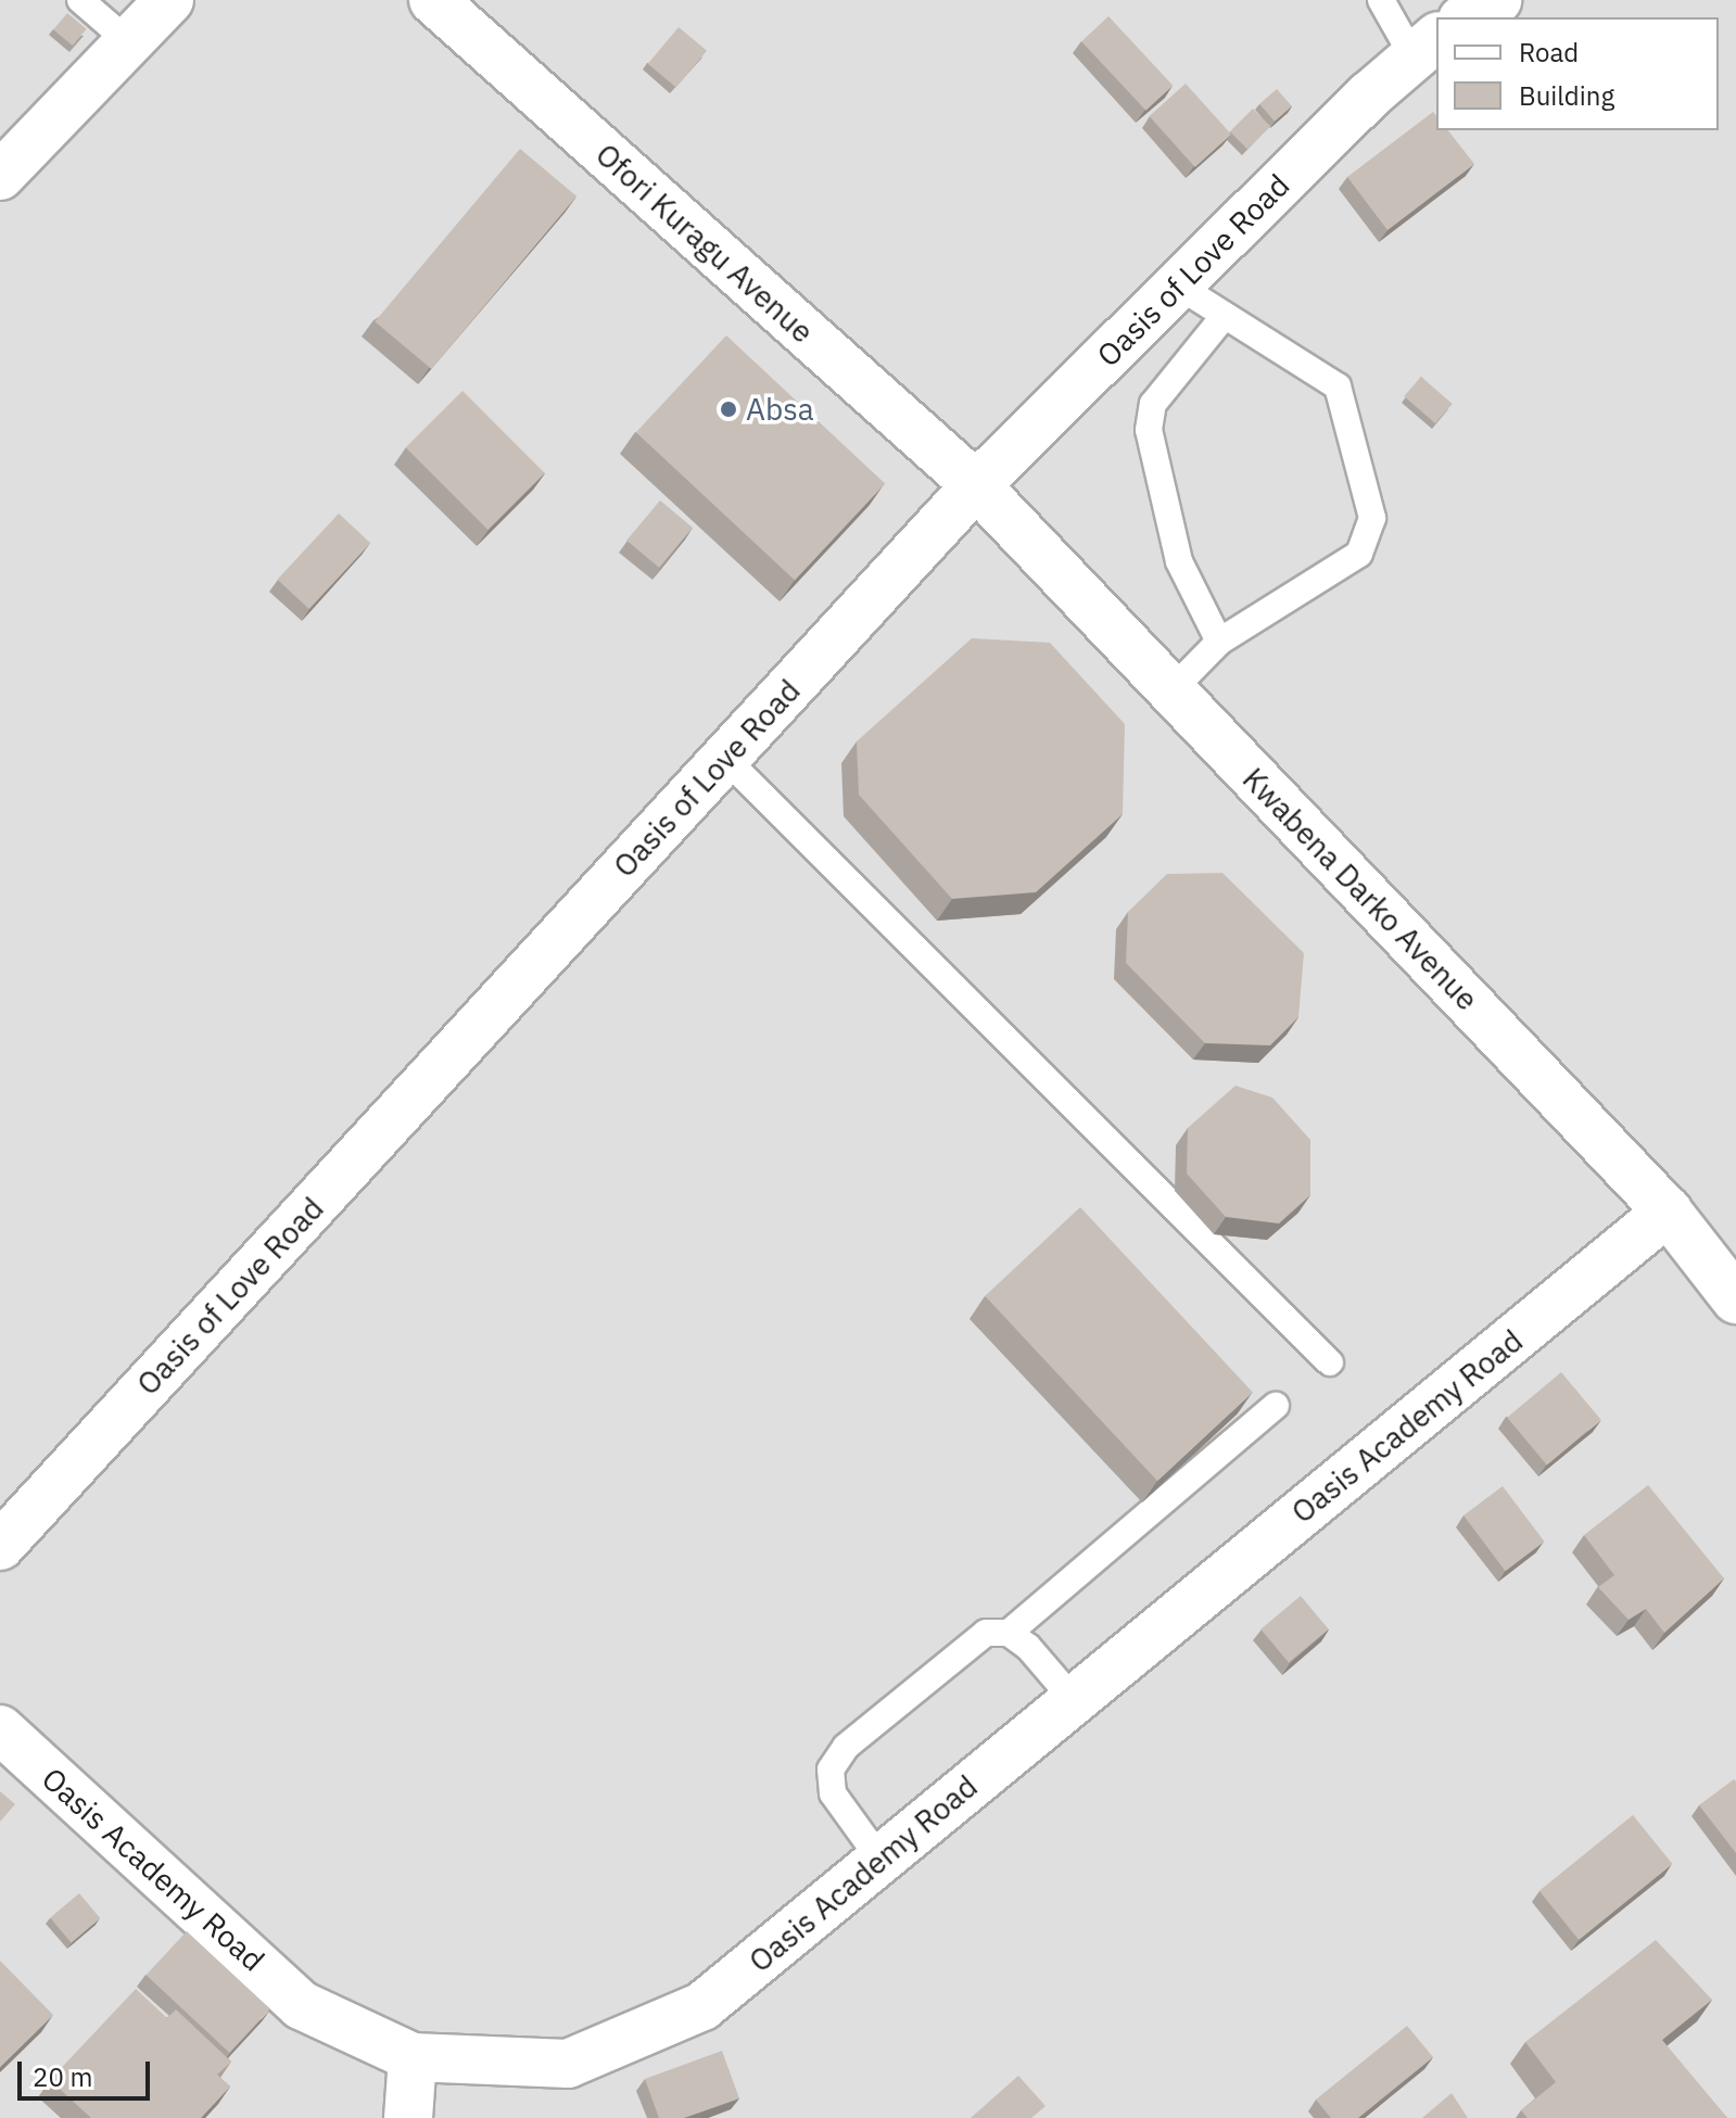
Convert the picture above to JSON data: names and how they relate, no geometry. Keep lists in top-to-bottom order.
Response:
{
  "streets": {
    "street": [
      "Ofori Kuragu Avenue",
      "Oasis of Love Road",
      "Kwabena Darko Avenue",
      "Oasis Academy Road"
    ]
  },
  "crossings": [
    ["Ofori Kuragu Avenue", "Oasis of Love Road"],
    ["Ofori Kuragu Avenue", "Kwabena Darko Avenue"],
    ["Oasis of Love Road", "Kwabena Darko Avenue"],
    ["Kwabena Darko Avenue", "Oasis Academy Road"]
  ],
  "places": ["Absa"],
  "legend": ["Road", "Building"],
  "scale_bar": "20 m"
}
